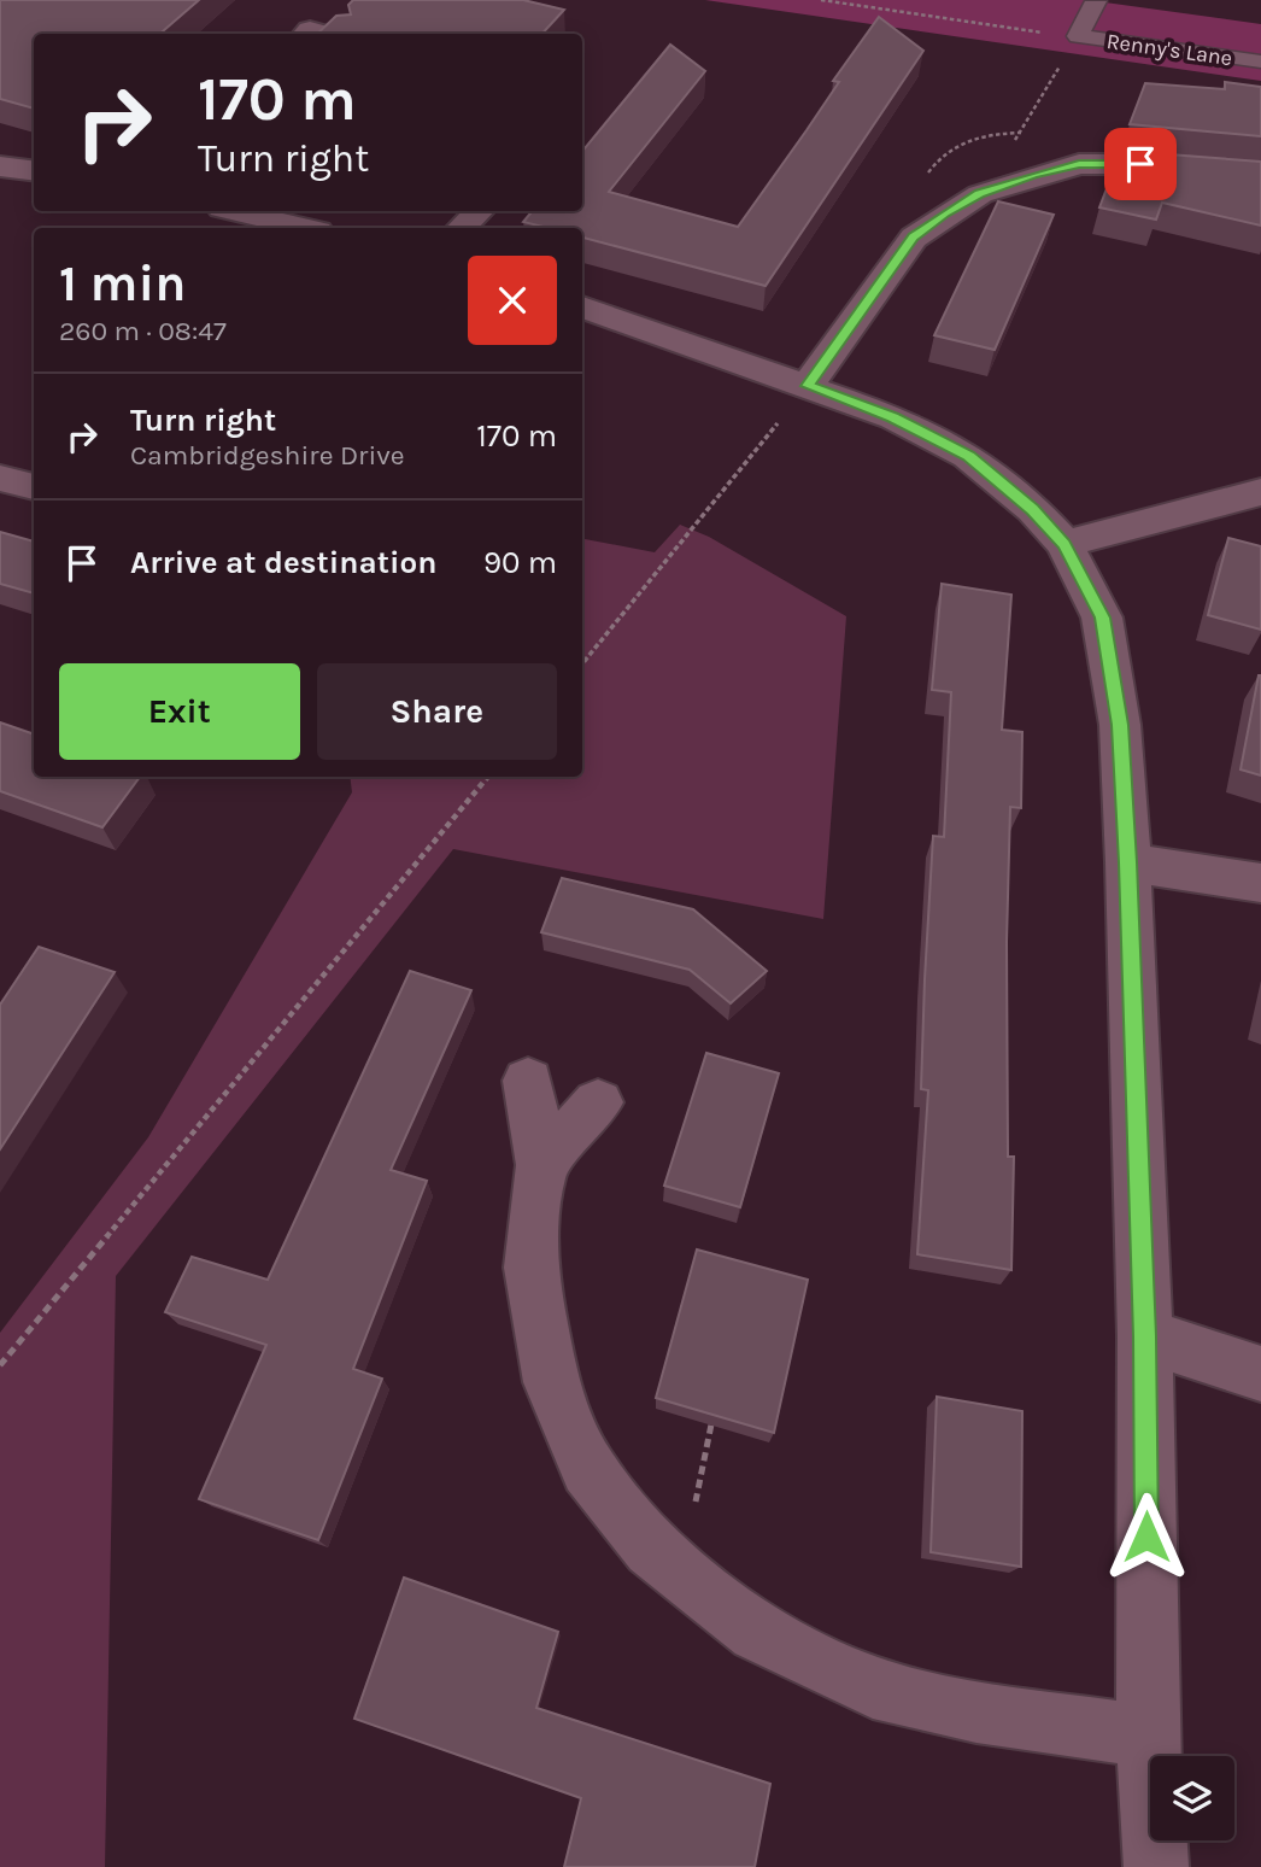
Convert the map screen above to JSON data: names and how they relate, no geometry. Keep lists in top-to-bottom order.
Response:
{
  "streets": {
    "lane": ["Renny's Lane"]
  },
  "page": {
    "turn": ["170 m", "Turn right"],
    "heading": ["1 min", "260 m · 08:47"],
    "list": [
      {
        "name": "Turn right",
        "note": "Cambridgeshire Drive",
        "value": "170 m"
      },
      {
        "name": "Arrive at destination",
        "value": "90 m"
      }
    ],
    "buttons": ["Exit", "Share"]
  }
}
